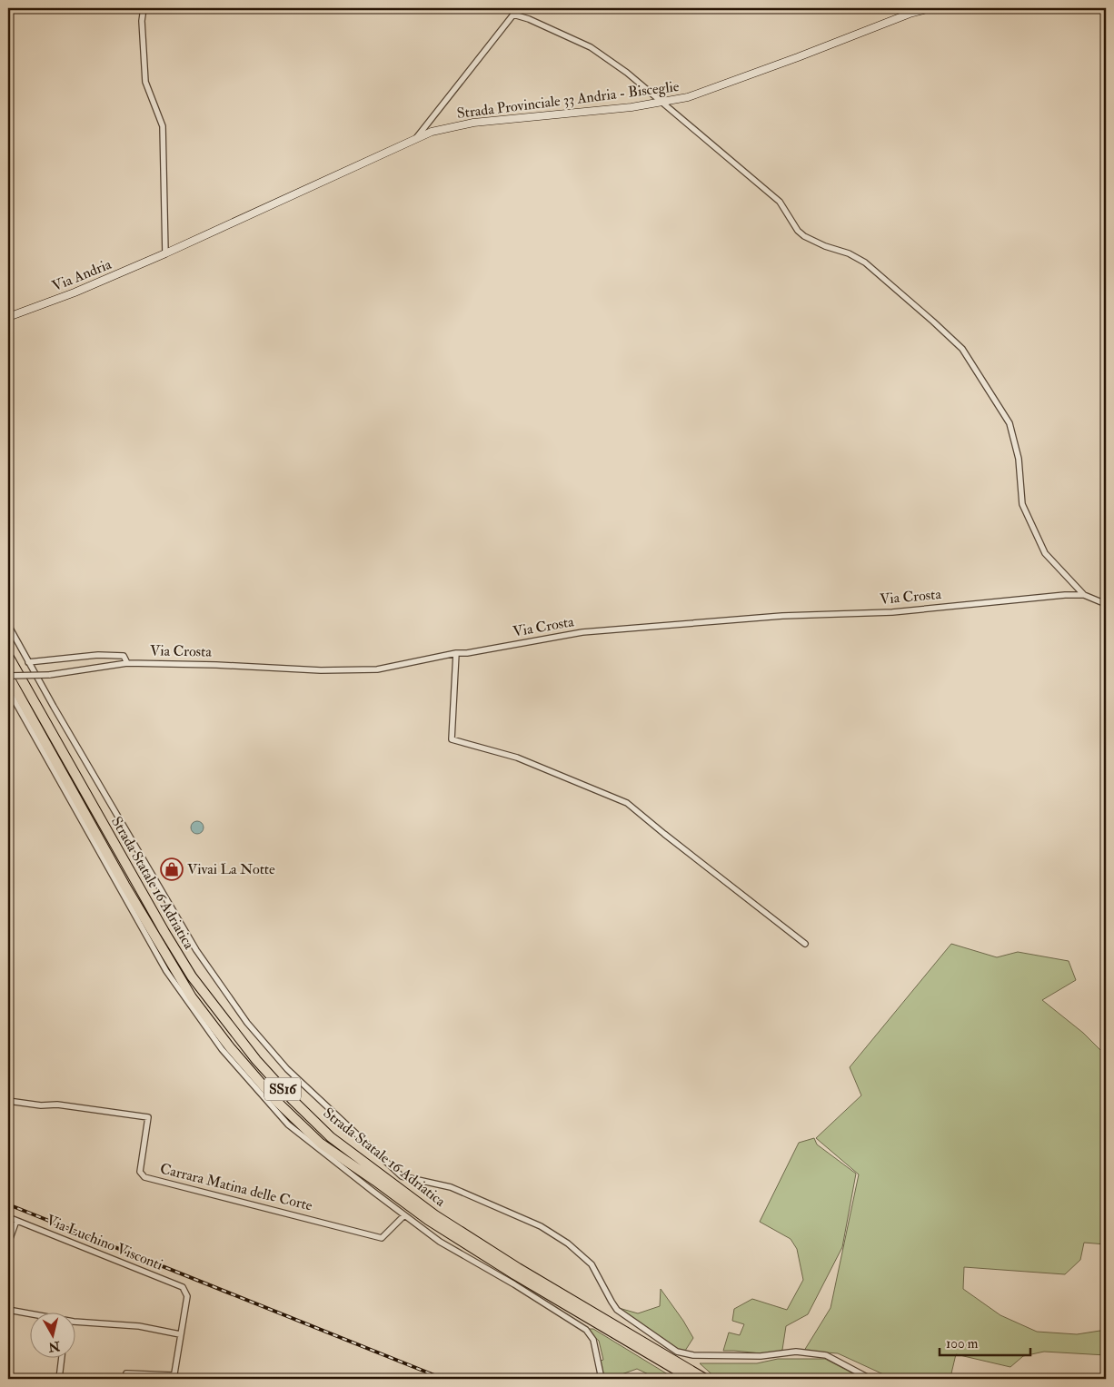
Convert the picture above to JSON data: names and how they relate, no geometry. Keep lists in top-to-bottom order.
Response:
{
  "streets": {
    "highway": ["Strada Statale 16 Adriatica", "SS16"],
    "main road": ["Strada Provinciale 33 Andria - Bisceglie", "Via Andria"],
    "street": ["Via Crosta", "Carrara Matina delle Corte", "Via Luchino Visconti"]
  },
  "crossings": [
    ["Strada Provinciale 33 Andria - Bisceglie", "Via Andria"],
    ["Via Crosta", "Strada Statale 16 Adriatica"]
  ],
  "places": {
    "shop": ["Vivai La Notte"]
  },
  "scale_bar": "100 m",
  "north": "bottom"
}
